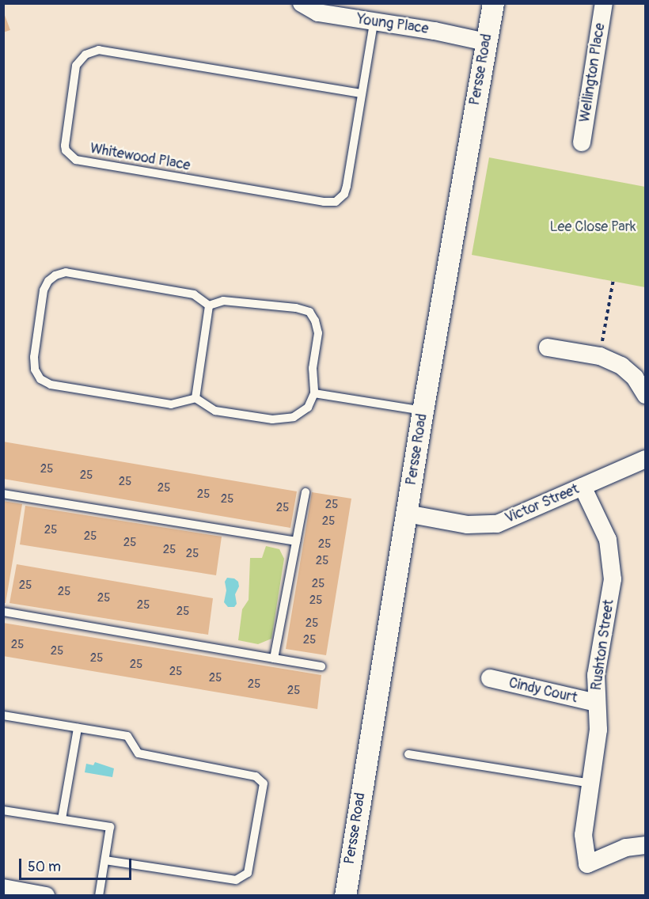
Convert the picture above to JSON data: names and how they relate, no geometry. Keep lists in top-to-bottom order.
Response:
{
  "streets": {
    "street": [
      "Young Place",
      "Persse Road",
      "Wellington Place",
      "Victor Street",
      "Rushton Street",
      "Cindy Court"
    ],
    "lane": ["Whitewood Place"]
  },
  "crossings": [
    ["Young Place", "Persse Road"],
    ["Young Place", "Whitewood Place"],
    ["Persse Road", "Victor Street"],
    ["Victor Street", "Rushton Street"],
    ["Rushton Street", "Cindy Court"]
  ],
  "parks": ["Lee Close Park"],
  "house_numbers": [
    "25",
    "25",
    "25",
    "25",
    "25",
    "25",
    "25",
    "25",
    "25",
    "25",
    "25",
    "25",
    "25",
    "25",
    "25",
    "25",
    "25",
    "25",
    "25",
    "25",
    "25",
    "25",
    "25",
    "25",
    "25",
    "25",
    "25",
    "25",
    "25",
    "25",
    "25",
    "25",
    "25"
  ],
  "scale_bar": "50 m"
}
